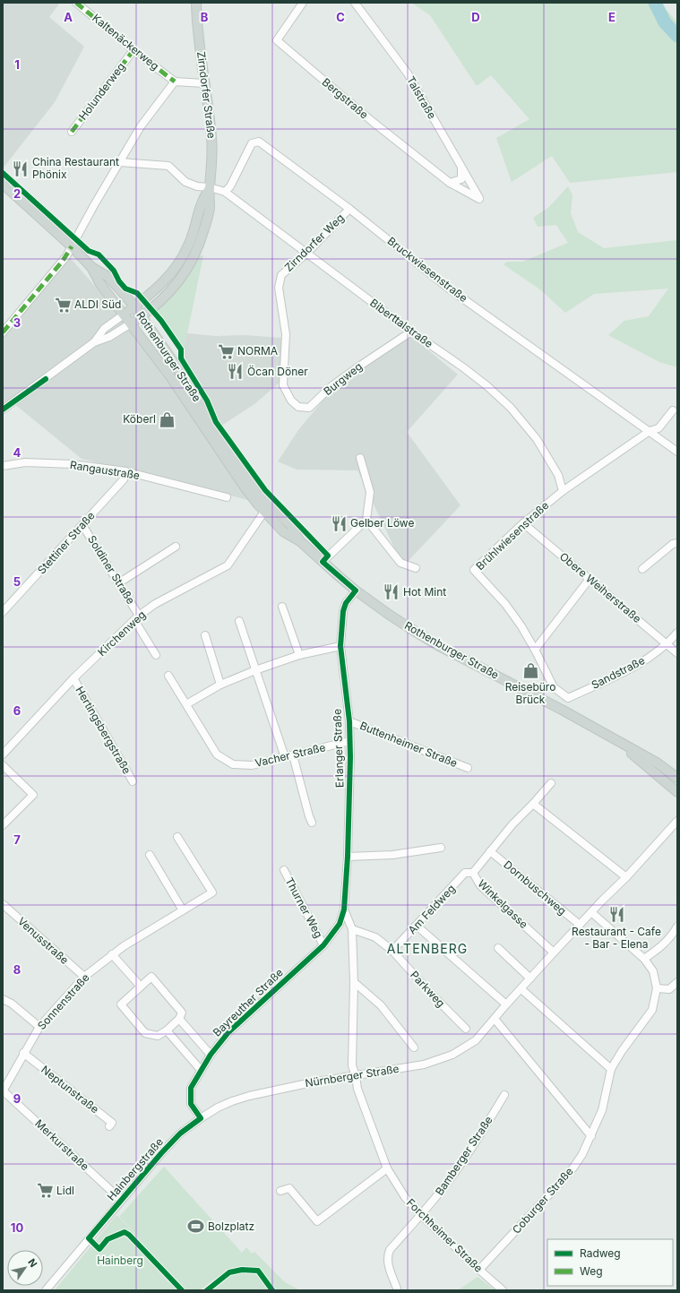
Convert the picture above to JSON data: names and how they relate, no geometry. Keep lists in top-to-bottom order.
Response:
{
  "streets": {
    "main road": ["Zirndorfer Straße", "Rothenburger Straße"],
    "street": [
      "Kaltenäckerweg",
      "Holunderweg",
      "Talstraße",
      "Bergstraße",
      "Zirndorfer Weg",
      "Bruckwiesenstraße",
      "Biberttalstraße",
      "Burgweg",
      "Rangaustraße",
      "Brühlwiesenstraße",
      "Stettiner Straße",
      "Soldiner Straße",
      "Obere Weiherstraße",
      "Kirchenweg",
      "Sandstraße",
      "Hertingsbergstraße",
      "Buttenheimer Straße",
      "Erlanger Straße",
      "Vacher Straße",
      "Dornbuschweg",
      "Winkelgasse",
      "Thurner Weg",
      "Am Feldweg",
      "Venusstraße",
      "Parkweg",
      "Sonnenstraße",
      "Bayreuther Straße",
      "Nürnberger Straße",
      "Neptunstraße",
      "Merkurstraße",
      "Bamberger Straße",
      "Hainbergstraße",
      "Coburger Straße",
      "Forchheimer Straße"
    ]
  },
  "crossings": [
    ["Kaltenäckerweg", "Holunderweg"],
    ["Zirndorfer Straße", "Biberttalstraße"],
    ["Zirndorfer Straße", "Rothenburger Straße"],
    ["Talstraße", "Bergstraße"],
    ["Zirndorfer Weg", "Bruckwiesenstraße"],
    ["Zirndorfer Weg", "Biberttalstraße"],
    ["Zirndorfer Weg", "Burgweg"],
    ["Bruckwiesenstraße", "Biberttalstraße"],
    ["Bruckwiesenstraße", "Brühlwiesenstraße"],
    ["Biberttalstraße", "Burgweg"],
    ["Biberttalstraße", "Brühlwiesenstraße"],
    ["Rothenburger Straße", "Kirchenweg"],
    ["Rothenburger Straße", "Erlanger Straße"],
    ["Rangaustraße", "Stettiner Straße"],
    ["Brühlwiesenstraße", "Obere Weiherstraße"],
    ["Brühlwiesenstraße", "Sandstraße"],
    ["Stettiner Straße", "Soldiner Straße"],
    ["Soldiner Straße", "Kirchenweg"],
    ["Obere Weiherstraße", "Sandstraße"],
    ["Kirchenweg", "Hertingsbergstraße"],
    ["Buttenheimer Straße", "Erlanger Straße"],
    ["Erlanger Straße", "Vacher Straße"],
    ["Erlanger Straße", "Parkweg"],
    ["Erlanger Straße", "Bayreuther Straße"],
    ["Erlanger Straße", "Nürnberger Straße"],
    ["Erlanger Straße", "Forchheimer Straße"],
    ["Dornbuschweg", "Winkelgasse"],
    ["Dornbuschweg", "Nürnberger Straße"],
    ["Winkelgasse", "Am Feldweg"],
    ["Winkelgasse", "Nürnberger Straße"],
    ["Thurner Weg", "Bayreuther Straße"],
    ["Am Feldweg", "Parkweg"],
    ["Venusstraße", "Sonnenstraße"],
    ["Sonnenstraße", "Neptunstraße"],
    ["Sonnenstraße", "Merkurstraße"],
    ["Bayreuther Straße", "Nürnberger Straße"],
    ["Bayreuther Straße", "Hainbergstraße"],
    ["Nürnberger Straße", "Hainbergstraße"],
    ["Nürnberger Straße", "Forchheimer Straße"],
    ["Merkurstraße", "Hainbergstraße"],
    ["Bamberger Straße", "Forchheimer Straße"],
    ["Coburger Straße", "Forchheimer Straße"]
  ],
  "districts": ["ALTENBERG"],
  "parks": ["Hainberg"],
  "places": {
    "restaurant": [
      "China Restaurant Phönix",
      "Öcan Döner",
      "Gelber Löwe",
      "Hot Mint",
      "Restaurant - Cafe - Bar - Elena"
    ],
    "supermarket": ["ALDI Süd", "NORMA", "Lidl"],
    "shop": ["Köberl", "Reisebüro Brück"],
    "sports": ["Bolzplatz"]
  },
  "legend": ["Radweg", "Weg"],
  "north": "top right",
  "grid": {
    "columns": [
      "A",
      "B",
      "C",
      "D",
      "E"
    ],
    "rows": [
      "1",
      "2",
      "3",
      "4",
      "5",
      "6",
      "7",
      "8",
      "9",
      "10"
    ]
  }
}
